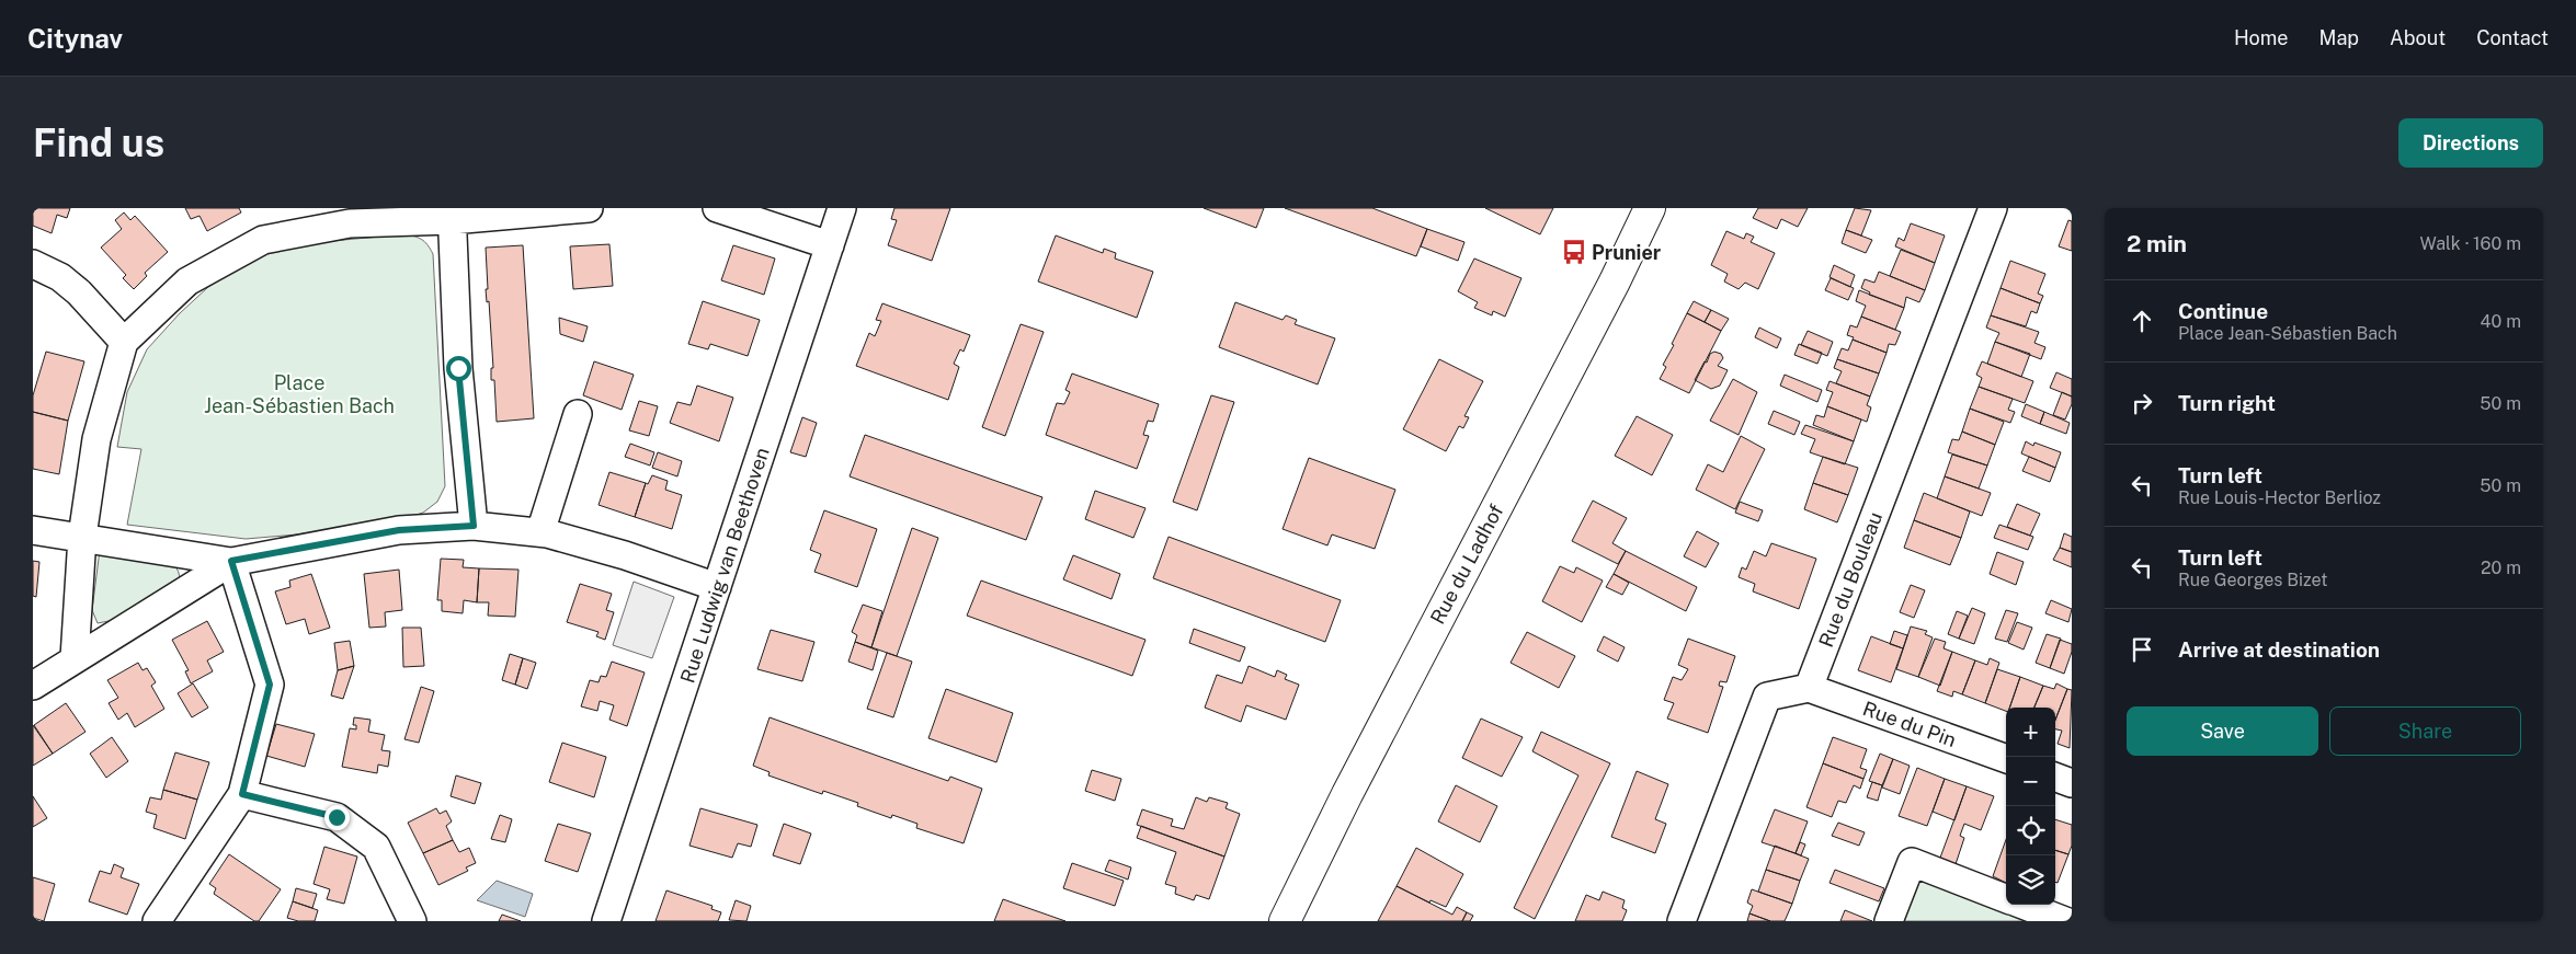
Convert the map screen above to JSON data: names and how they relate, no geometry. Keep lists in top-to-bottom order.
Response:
{
  "streets": {
    "main road": ["Rue du Ladhof"],
    "street": ["Rue Ludwig van Beethoven", "Rue du Bouleau", "Rue du Pin"]
  },
  "crossings": [
    ["Rue du Bouleau", "Rue du Pin"]
  ],
  "parks": ["Place Jean-Sébastien Bach"],
  "places": {
    "bus stop": ["Prunier"]
  },
  "page": {
    "header": "Citynav",
    "nav": [
      "Home",
      "Map",
      "About",
      "Contact"
    ],
    "buttons": [
      "Directions",
      ["Save", "Share"]
    ],
    "title": "Find us",
    "heading": ["2 min", "Walk · 160 m"],
    "list": [
      ["Continue", "Place Jean-Sébastien Bach", "40 m"],
      ["Turn right", "50 m"],
      ["Turn left", "Rue Louis-Hector Berlioz", "50 m"],
      ["Turn left", "Rue Georges Bizet", "20 m"],
      "Arrive at destination"
    ],
    "map_buttons": ["+", "−"]
  }
}
